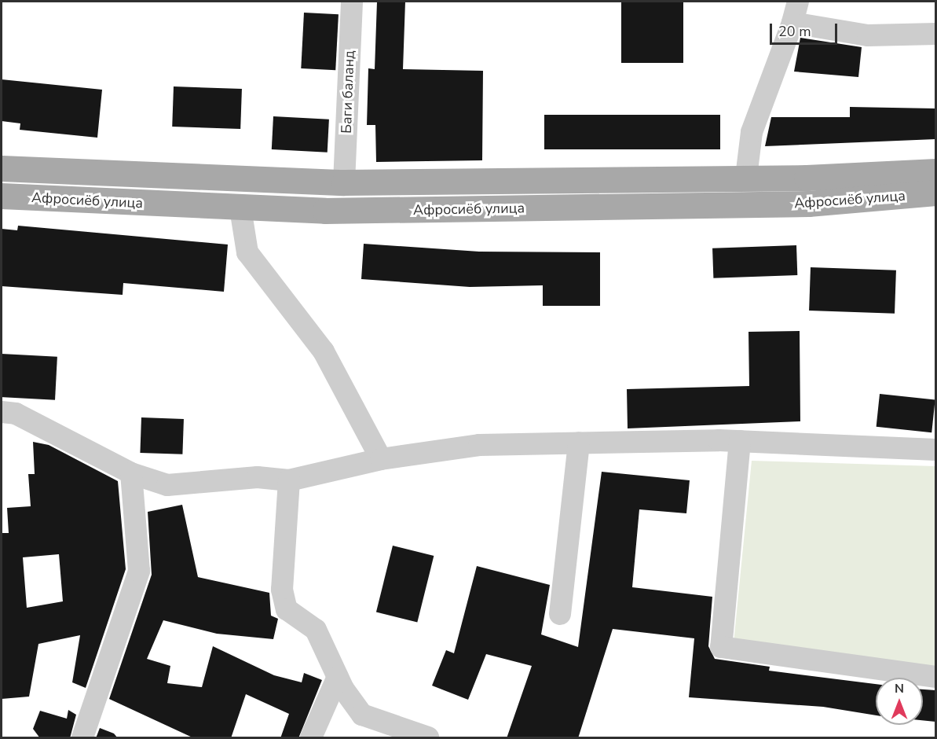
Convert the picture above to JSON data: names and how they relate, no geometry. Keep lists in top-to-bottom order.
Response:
{
  "streets": {
    "main road": ["Афросиёб улица"],
    "street": ["Баги баланд"]
  },
  "crossings": [
    ["Баги баланд", "Афросиёб улица"]
  ],
  "scale_bar": "20 m",
  "north": "top"
}
